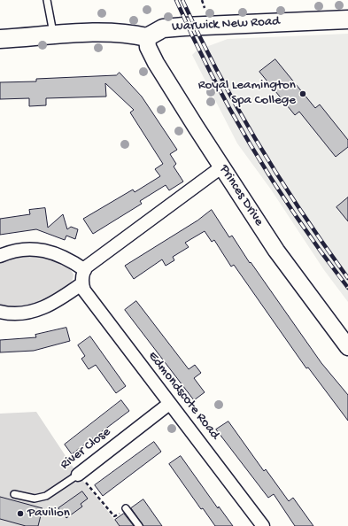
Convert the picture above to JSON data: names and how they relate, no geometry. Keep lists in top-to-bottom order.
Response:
{
  "streets": {
    "main road": ["Warwick New Road"],
    "street": ["Princes Drive", "Edmondscote Road", "River Close"]
  },
  "crossings": [
    ["Warwick New Road", "Princes Drive"],
    ["Edmondscote Road", "River Close"]
  ],
  "places": ["Royal Leamington Spa College", "Pavilion"]
}
